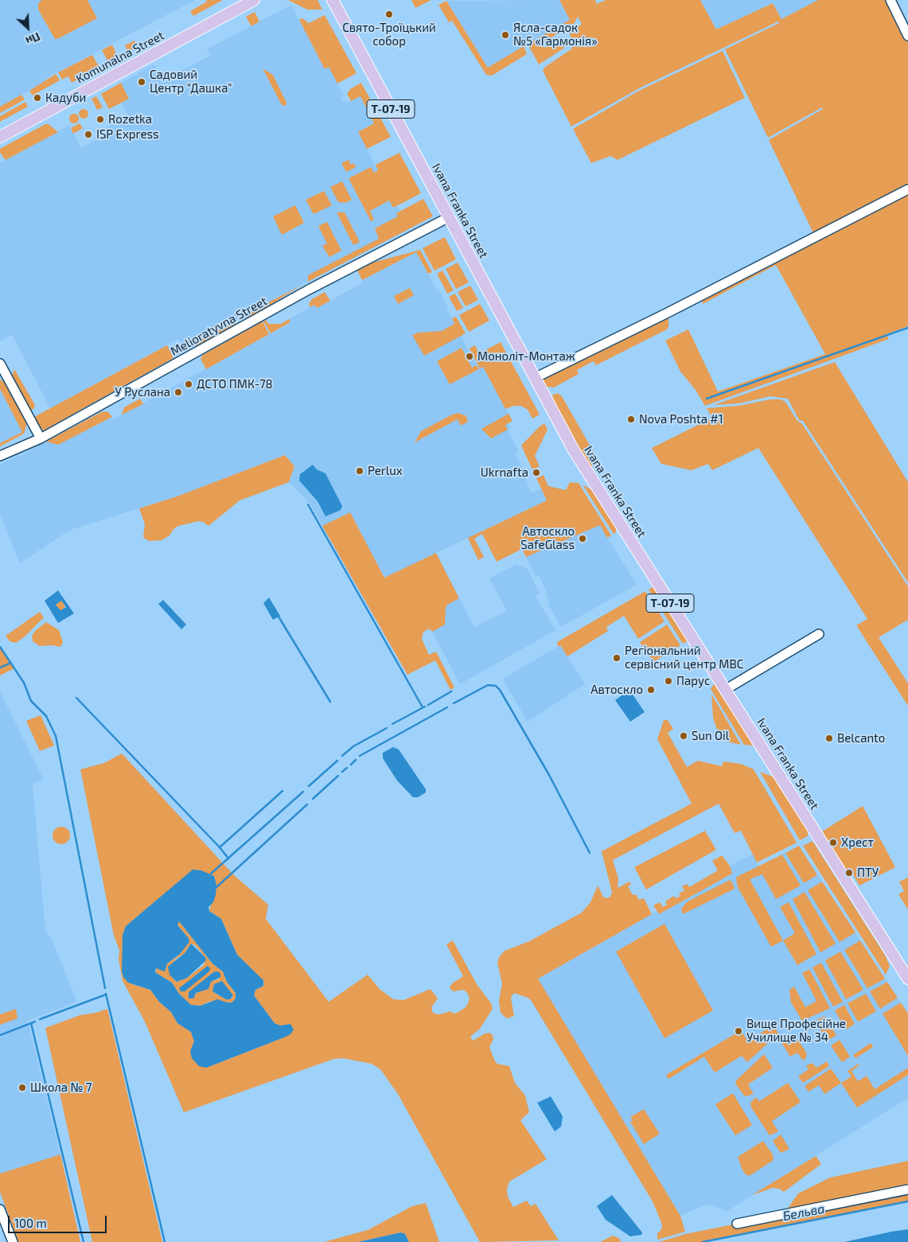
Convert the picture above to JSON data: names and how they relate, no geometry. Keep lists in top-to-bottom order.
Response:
{
  "streets": {
    "main road": ["Komunalna Street", "Т-07-19", "Ivana Franka Street"],
    "street": ["Melioratyvna Street"]
  },
  "crossings": [
    ["Ivana Franka Street", "Melioratyvna Street"]
  ],
  "water": ["Бельва"],
  "places": [
    "Свято-Троїцький собор",
    "Ясла-садок №5 «Гармонія»",
    "Садовий Центр \"Дашка\"",
    "Кадуби",
    "Rozetka",
    "ISP Express",
    "Моноліт-Монтаж",
    "ДСТО ПМК-78",
    "У Руслана",
    "Nova Poshta #1",
    "Perlux",
    "Ukrnafta",
    "Автоскло SafeGlass",
    "Регіональний сервісний центр МВС",
    "Парус",
    "Автоскло",
    "Sun Oil",
    "Belcanto",
    "Хрест",
    "ПТУ",
    "Вище Професійне Училище № 34",
    "Школа № 7"
  ],
  "scale_bar": "100 m",
  "north": "bottom right"
}
